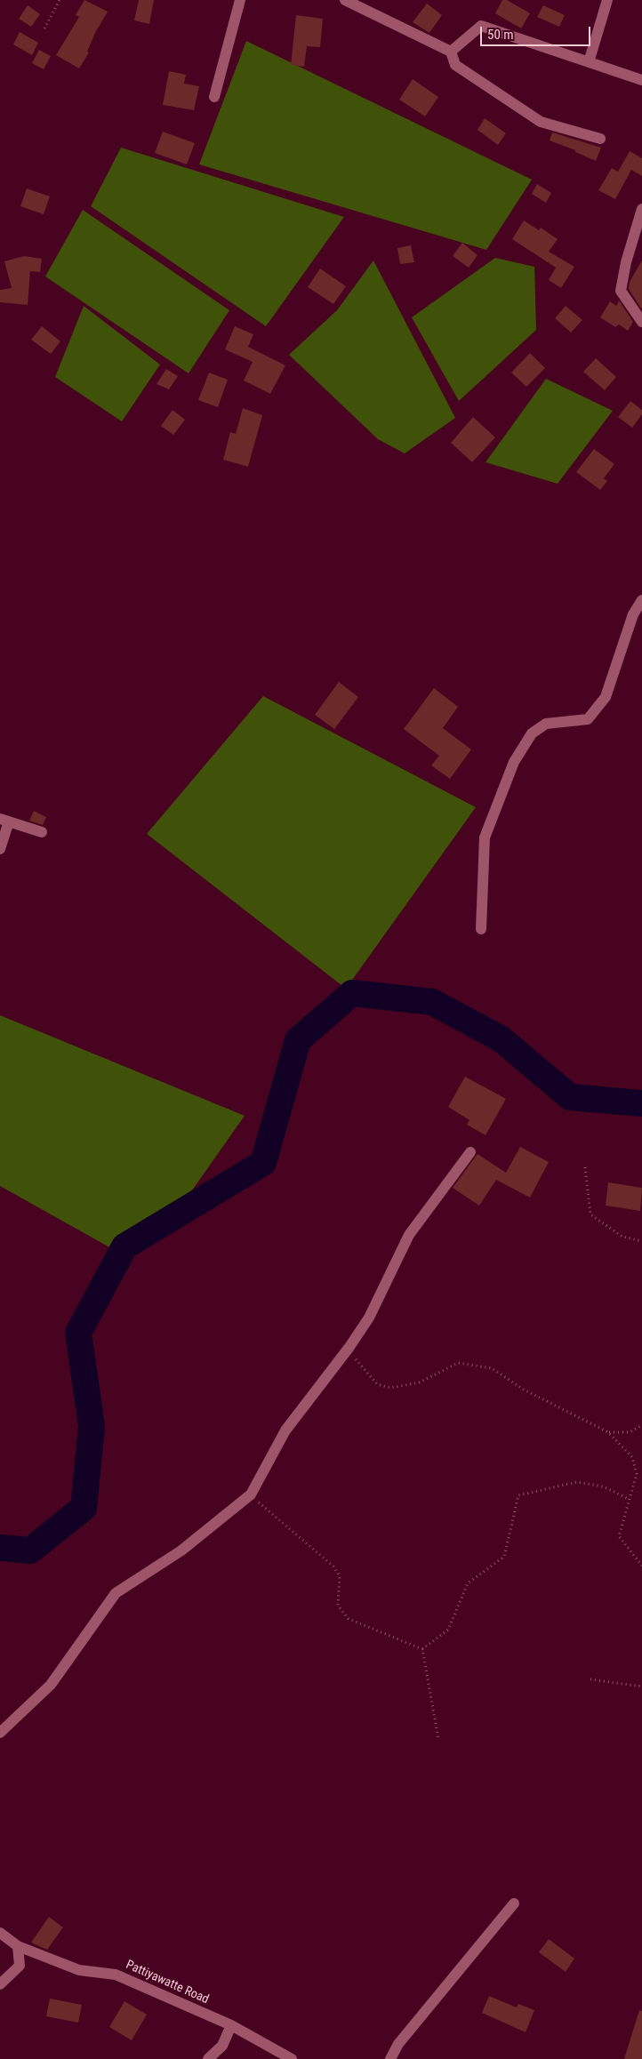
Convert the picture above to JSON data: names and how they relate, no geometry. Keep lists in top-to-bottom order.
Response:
{
  "streets": {
    "street": ["Pattiyawatte Road"]
  },
  "scale_bar": "50 m"
}
